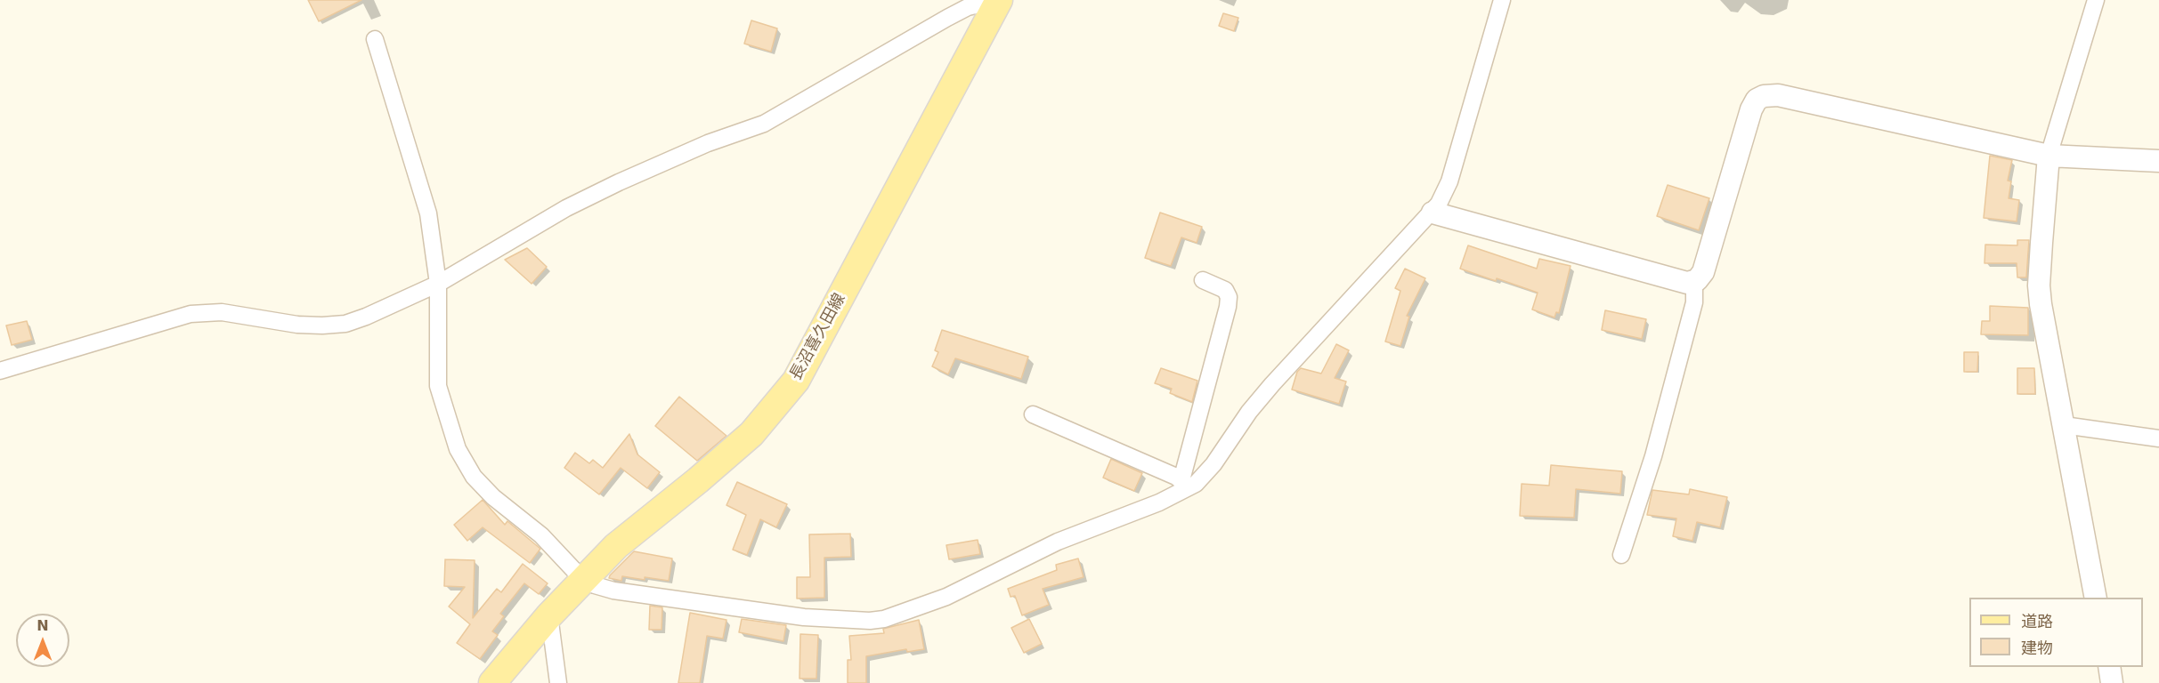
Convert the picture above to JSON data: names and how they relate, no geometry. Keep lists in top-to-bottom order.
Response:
{
  "streets": {
    "main road": ["長沼喜久田線"]
  },
  "legend": ["道路", "建物"],
  "north": "top"
}
